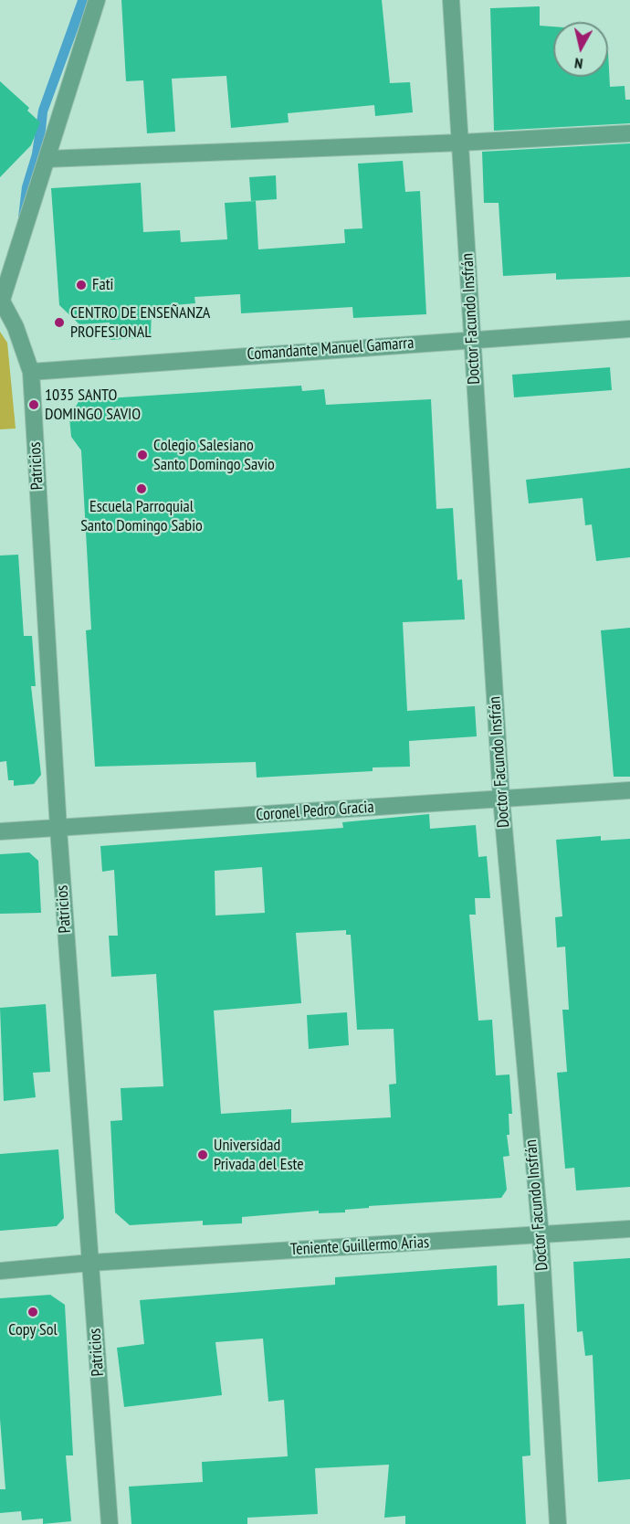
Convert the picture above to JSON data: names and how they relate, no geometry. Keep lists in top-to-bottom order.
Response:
{
  "streets": {
    "street": [
      "Doctor Facundo Insfrán",
      "Comandante Manuel Gamarra",
      "Patricios",
      "Coronel Pedro Gracia",
      "Teniente Guillermo Arias"
    ]
  },
  "crossings": [
    ["Doctor Facundo Insfrán", "Comandante Manuel Gamarra"],
    ["Doctor Facundo Insfrán", "Coronel Pedro Gracia"],
    ["Doctor Facundo Insfrán", "Teniente Guillermo Arias"],
    ["Comandante Manuel Gamarra", "Patricios"],
    ["Patricios", "Coronel Pedro Gracia"],
    ["Patricios", "Teniente Guillermo Arias"]
  ],
  "places": [
    "Fati",
    "CENTRO DE ENSEÑANZA PROFESIONAL",
    "1035 SANTO DOMINGO SAVIO",
    "Colegio Salesiano Santo Domingo Savio",
    "Escuela Parroquial Santo Domingo Sabio",
    "Universidad Privada del Este",
    "Copy Sol"
  ],
  "north": "bottom"
}
